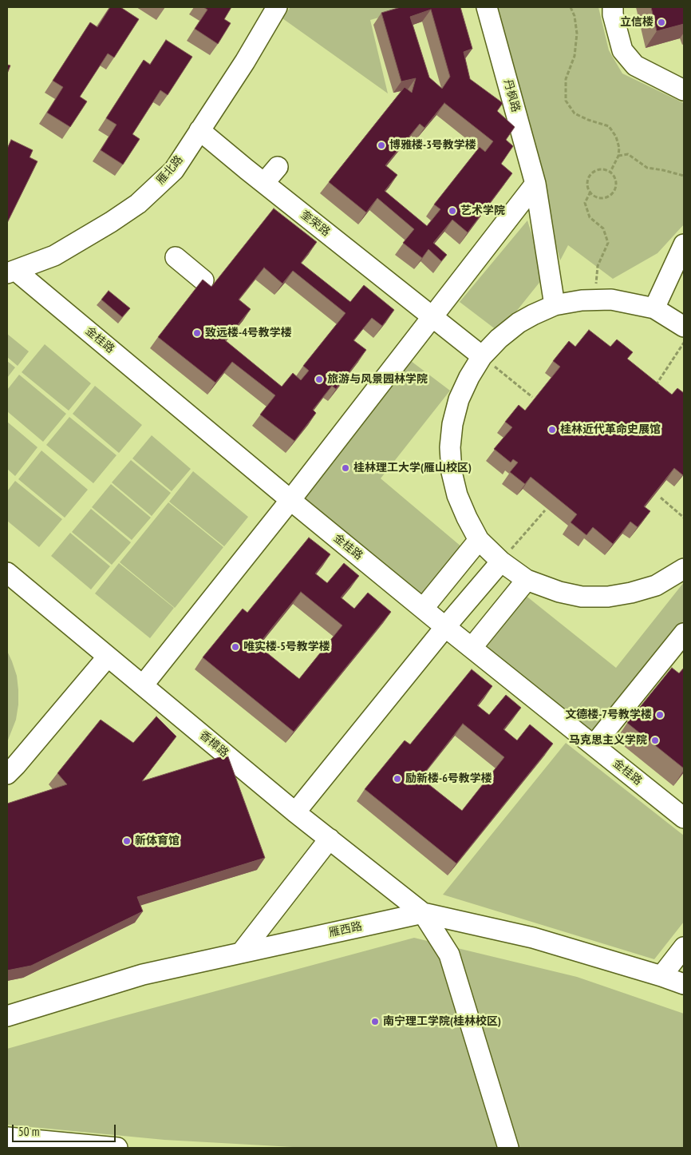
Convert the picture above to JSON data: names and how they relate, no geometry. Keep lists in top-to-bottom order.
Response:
{
  "streets": {
    "street": [
      "丹枫路",
      "雁北路",
      "奎荣路",
      "金桂路",
      "香樟路",
      "雁西路"
    ]
  },
  "crossings": [
    ["雁北路", "奎荣路"],
    ["雁北路", "金桂路"],
    ["香樟路", "雁西路"]
  ],
  "places": [
    "立信楼",
    "博雅楼-3号教学楼",
    "艺术学院",
    "致远楼-4号教学楼",
    "旅游与风景园林学院",
    "桂林近代革命史展馆",
    "桂林理工大学(雁山校区)",
    "唯实楼-5号教学楼",
    "文德楼-7号教学楼",
    "马克思主义学院",
    "励新楼-6号教学楼",
    "新体育馆",
    "南宁理工学院(桂林校区)"
  ],
  "scale_bar": "50 m"
}
